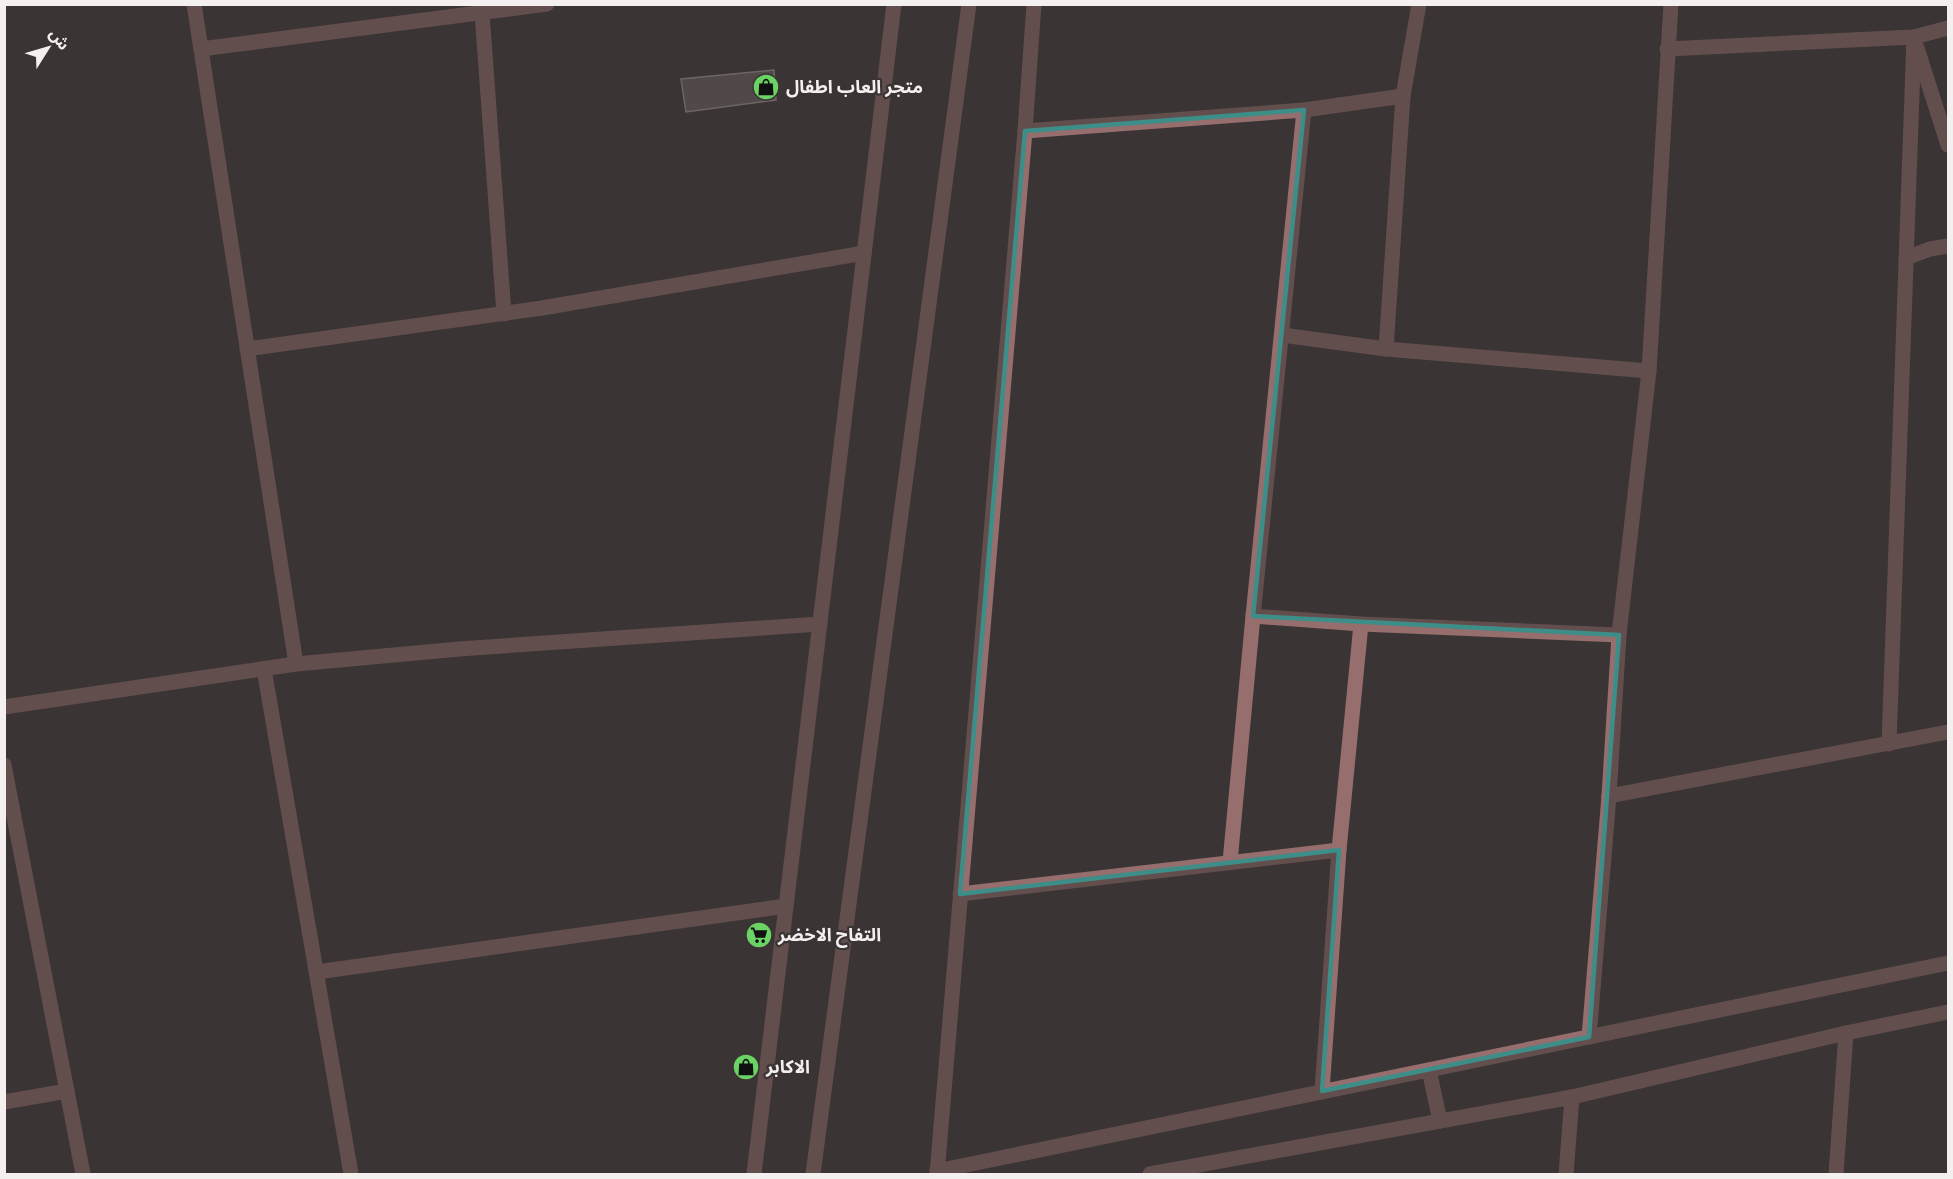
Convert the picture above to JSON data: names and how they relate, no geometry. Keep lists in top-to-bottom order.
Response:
{
  "places": {
    "shop": ["متجر العاب اطفال", "الاكابر"],
    "supermarket": ["التفاح الاخضر"]
  },
  "north": "top right"
}
